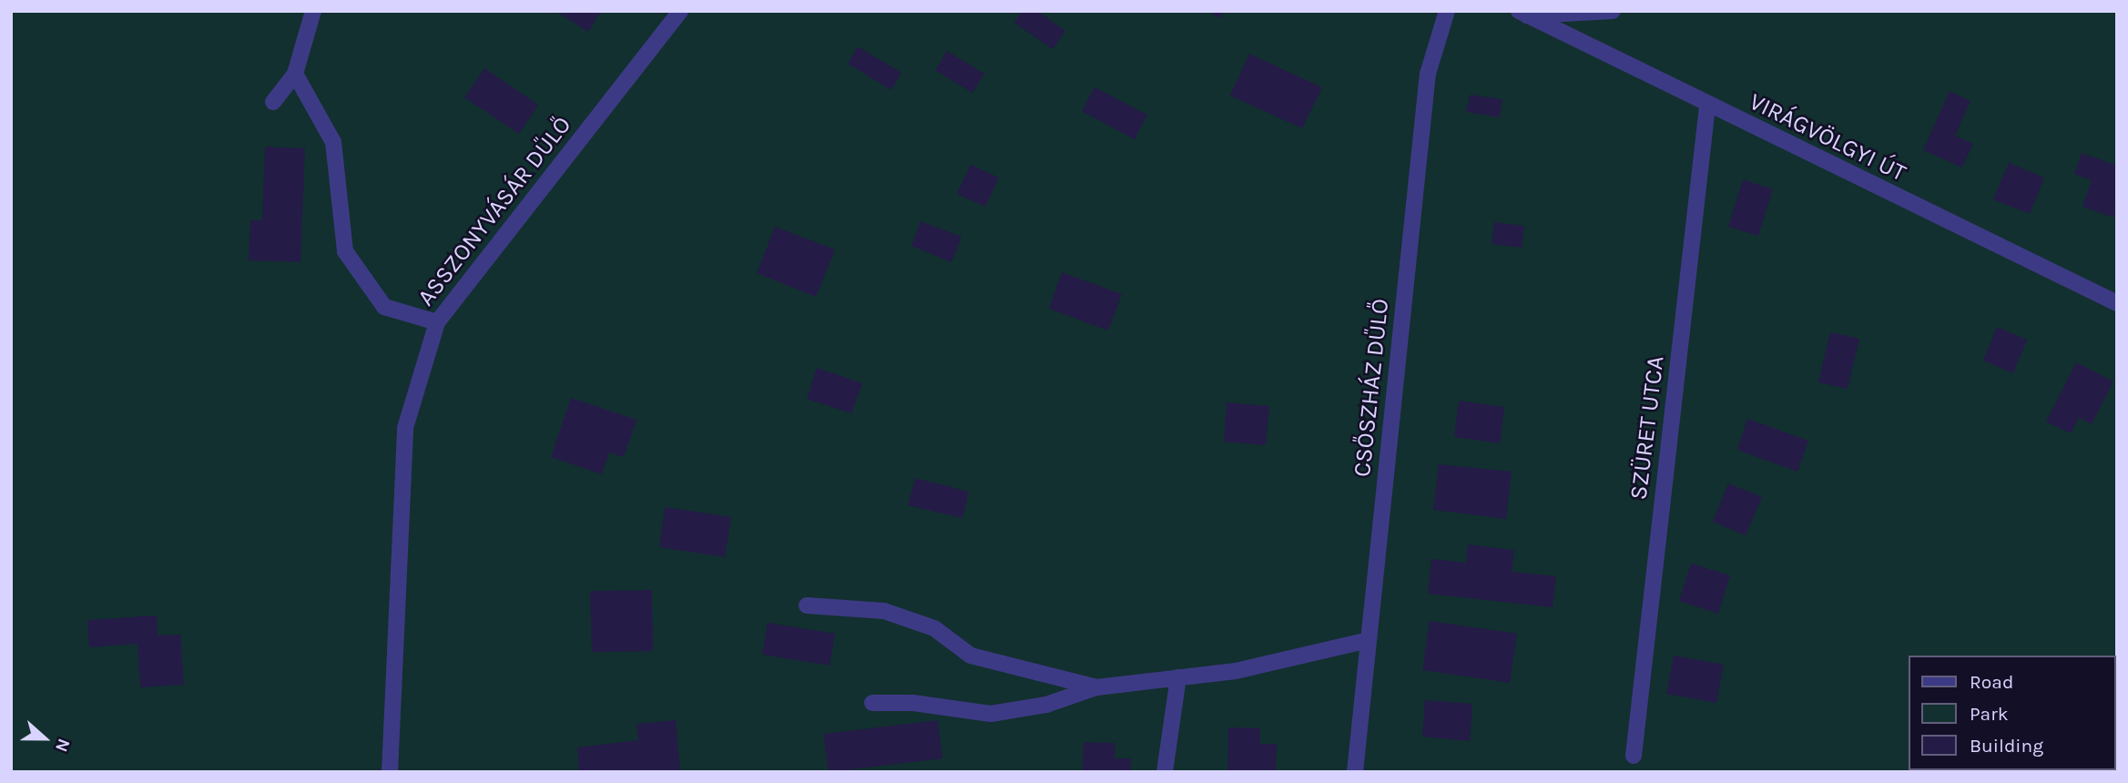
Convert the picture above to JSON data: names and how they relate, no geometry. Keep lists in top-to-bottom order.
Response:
{
  "streets": {
    "street": [
      "VIRÁGVÖLGYI ÚT",
      "ASSZONYVÁSÁR DŰLŐ",
      "CSŐSZHÁZ DŰLŐ",
      "SZÜRET UTCA"
    ]
  },
  "crossings": [
    ["VIRÁGVÖLGYI ÚT", "SZÜRET UTCA"]
  ],
  "legend": ["Road", "Park", "Building"],
  "north": "right"
}
